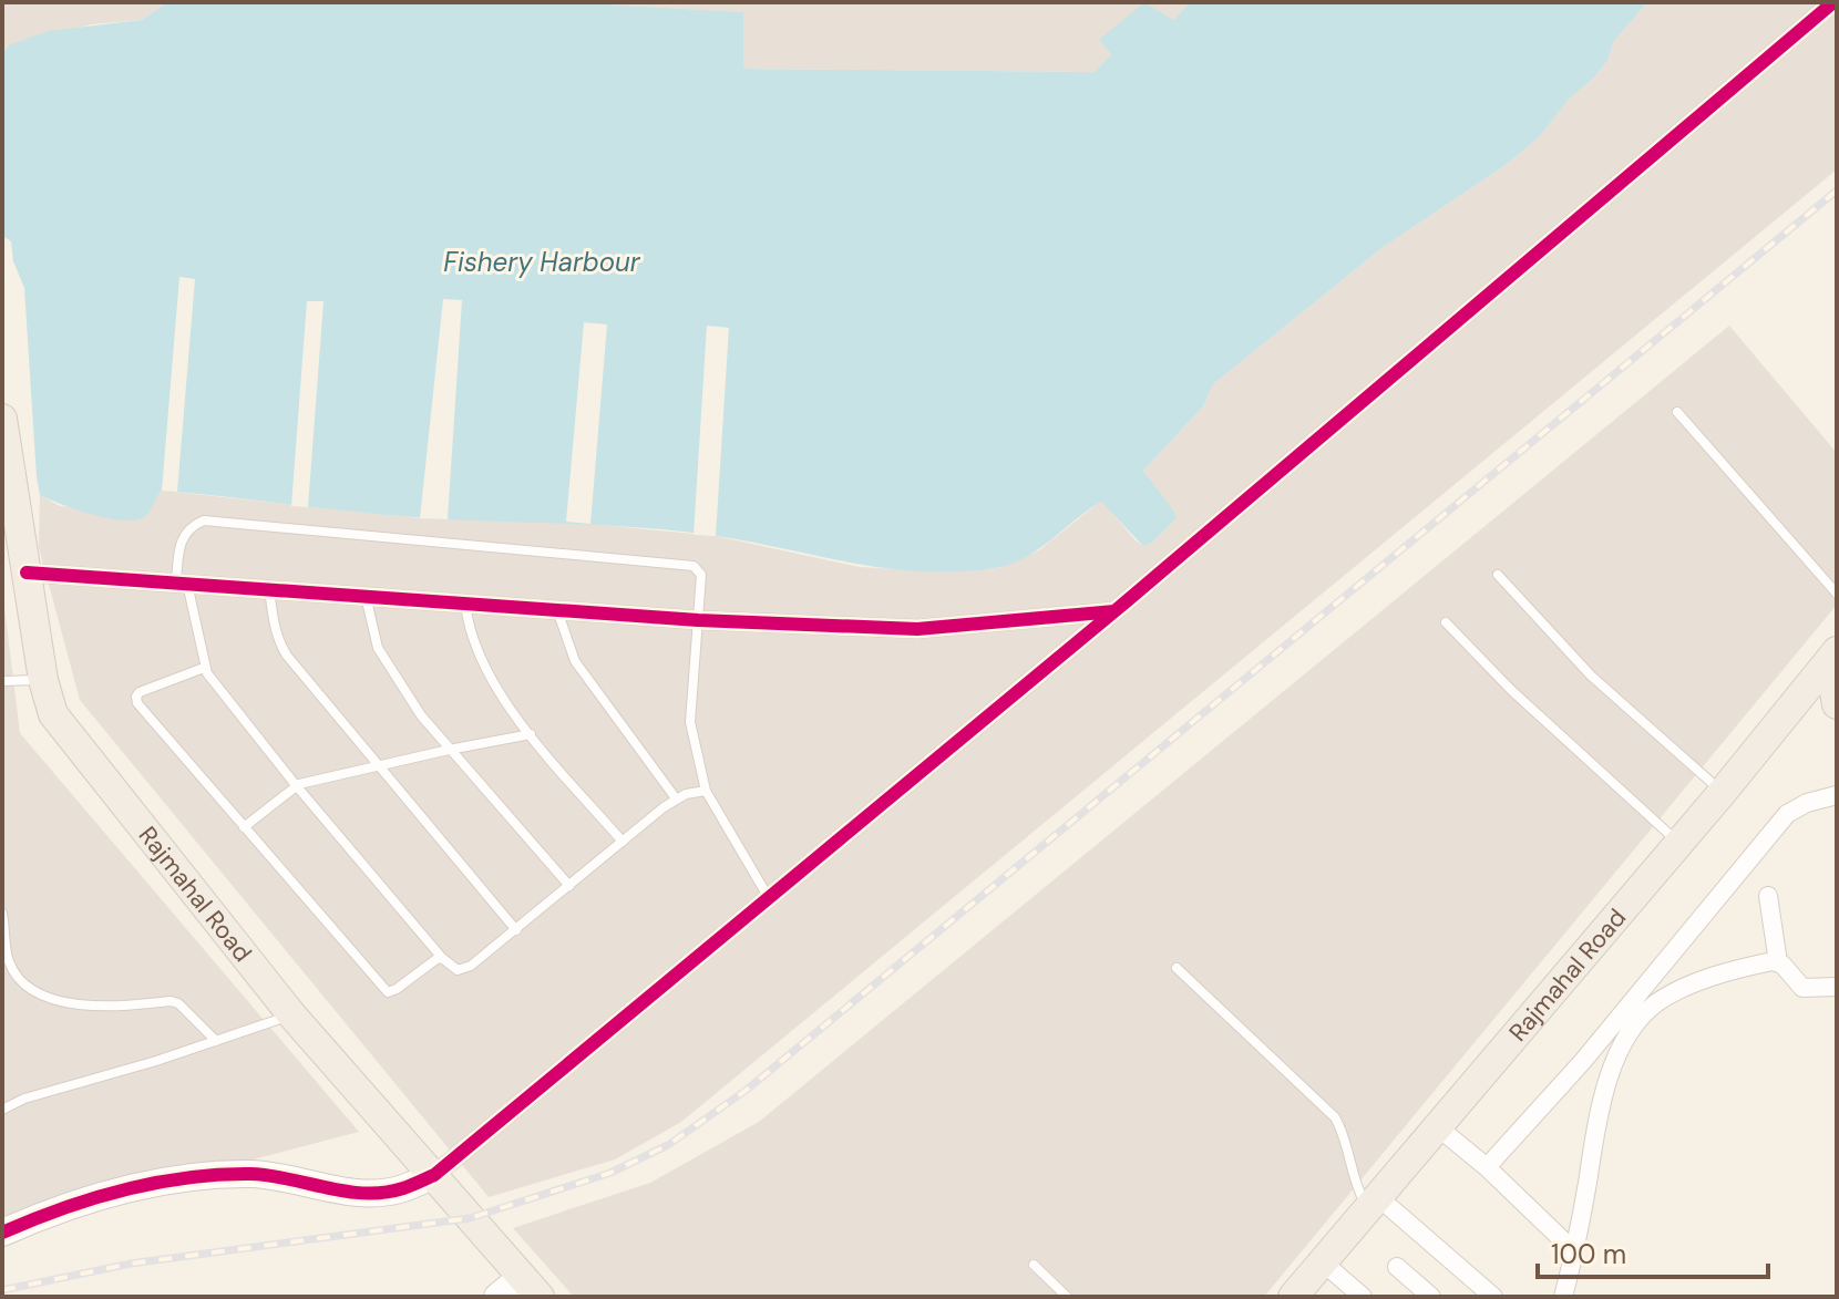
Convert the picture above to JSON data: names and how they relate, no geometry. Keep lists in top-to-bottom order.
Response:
{
  "streets": {
    "main road": ["Rajmahal Road"]
  },
  "water": ["Fishery Harbour"],
  "scale_bar": "100 m"
}
